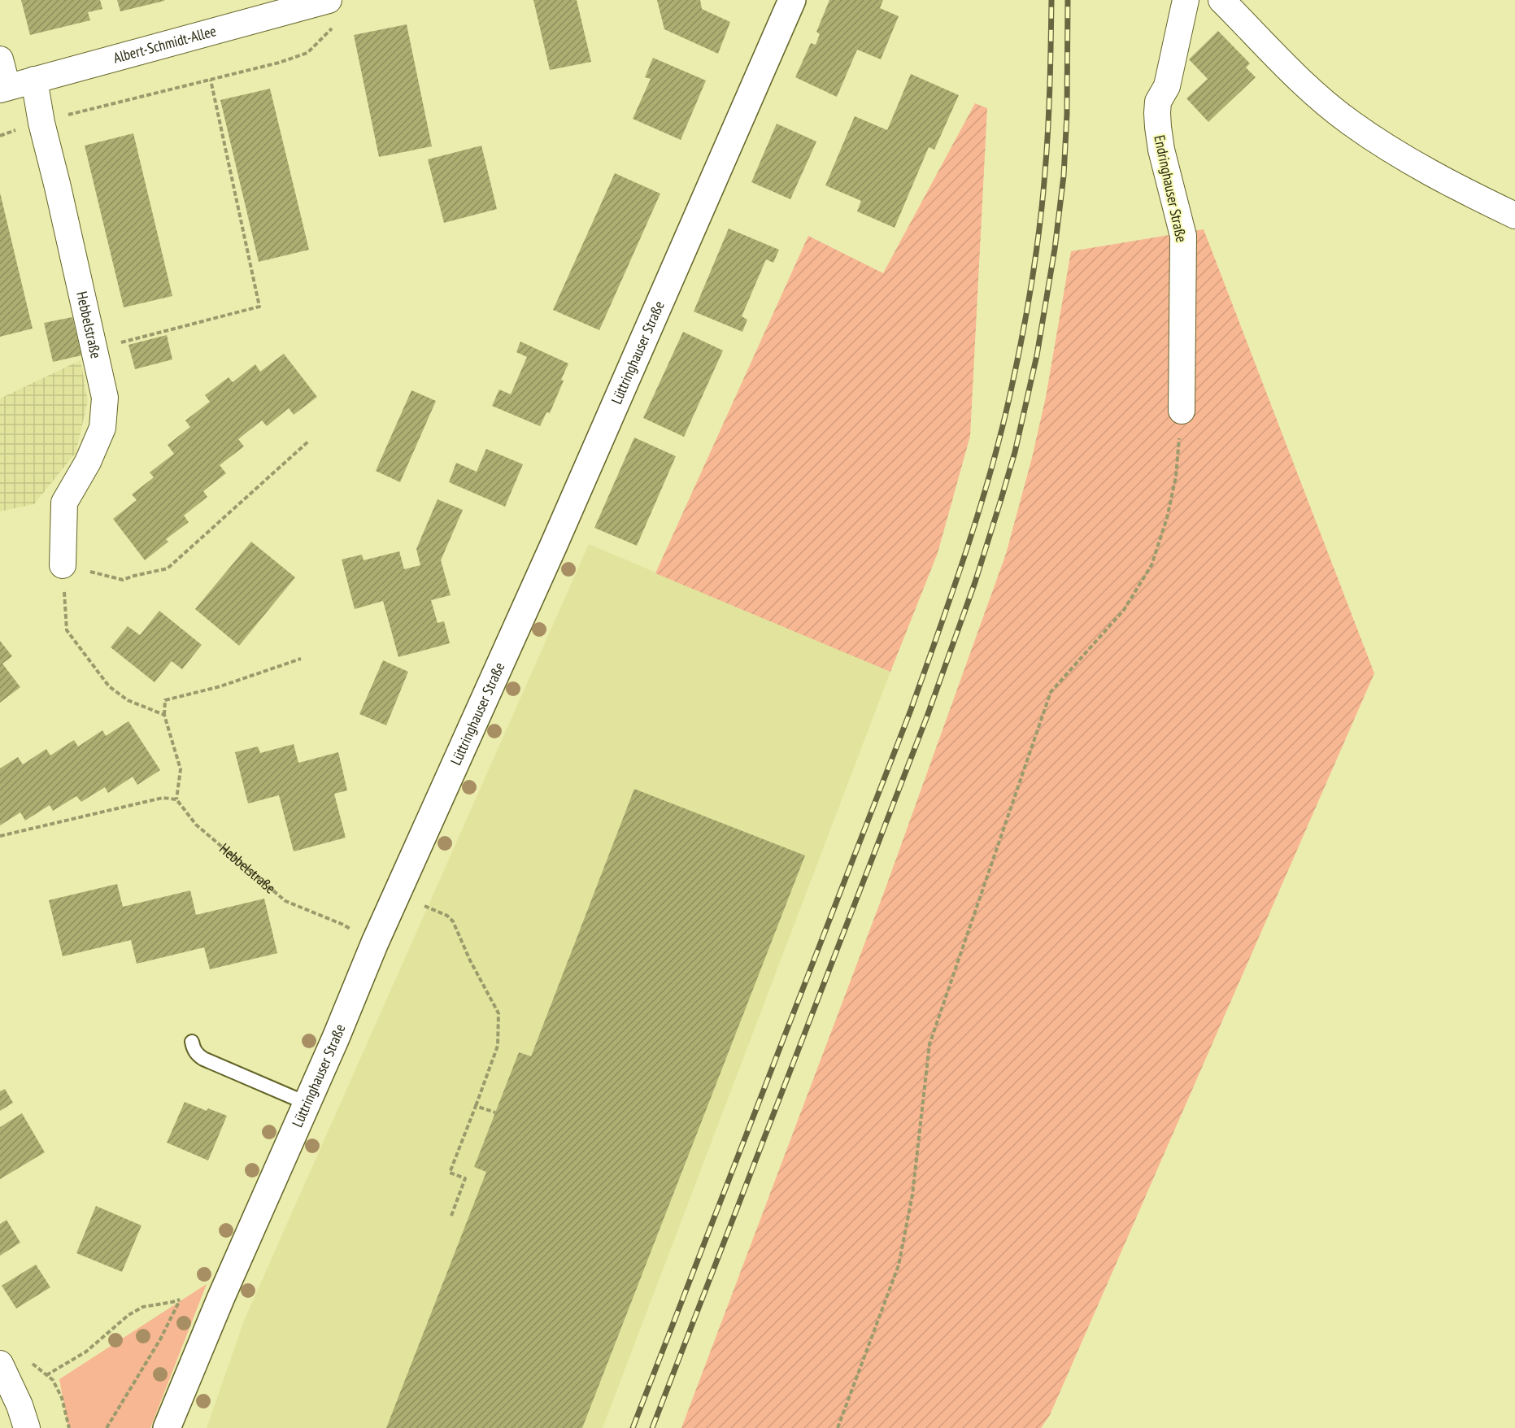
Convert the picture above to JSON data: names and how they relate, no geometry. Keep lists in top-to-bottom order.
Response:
{
  "streets": {
    "street": [
      "Albert-Schmidt-Allee",
      "Endringhauser Straße",
      "Hebbelstraße",
      "Lüttringhauser Straße"
    ]
  },
  "crossings": [
    ["Albert-Schmidt-Allee", "Hebbelstraße"]
  ]
}
